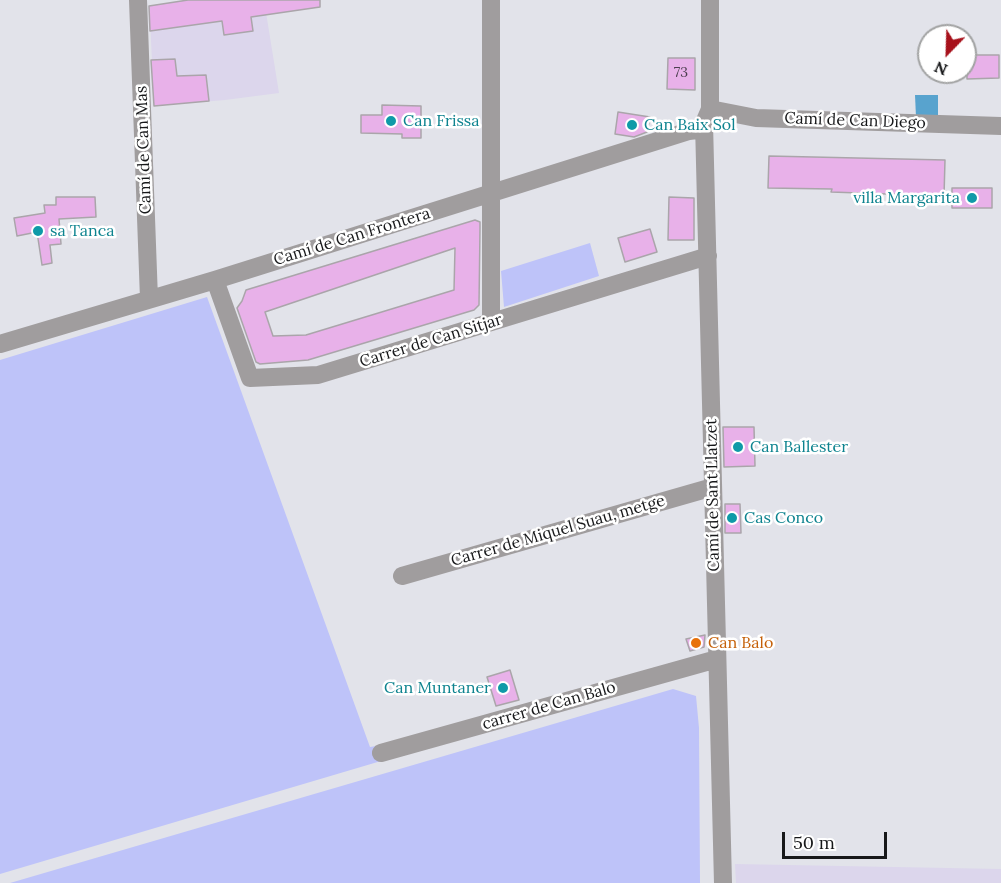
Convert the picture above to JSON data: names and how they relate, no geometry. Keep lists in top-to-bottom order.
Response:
{
  "streets": {
    "street": [
      "Camí de Can Diego",
      "Camí de Can Mas",
      "Camí de Can Frontera",
      "Carrer de Can Sitjar",
      "Camí de Sant Llatzet",
      "Carrer de Miquel Suau, metge",
      "carrer de Can Balo"
    ]
  },
  "crossings": [
    ["Camí de Can Diego", "Camí de Sant Llatzet"],
    ["Camí de Can Mas", "Camí de Can Frontera"],
    ["Camí de Can Frontera", "Carrer de Can Sitjar"],
    ["Camí de Can Frontera", "Camí de Sant Llatzet"],
    ["Carrer de Can Sitjar", "Camí de Sant Llatzet"],
    ["Camí de Sant Llatzet", "Carrer de Miquel Suau, metge"],
    ["Camí de Sant Llatzet", "carrer de Can Balo"]
  ],
  "places": [
    "Can Frissa",
    "Can Baix Sol",
    "villa Margarita",
    "sa Tanca",
    "Can Ballester",
    "Cas Conco",
    "Can Balo",
    "Can Muntaner"
  ],
  "house_numbers": ["73"],
  "scale_bar": "50 m",
  "north": "bottom left"
}
